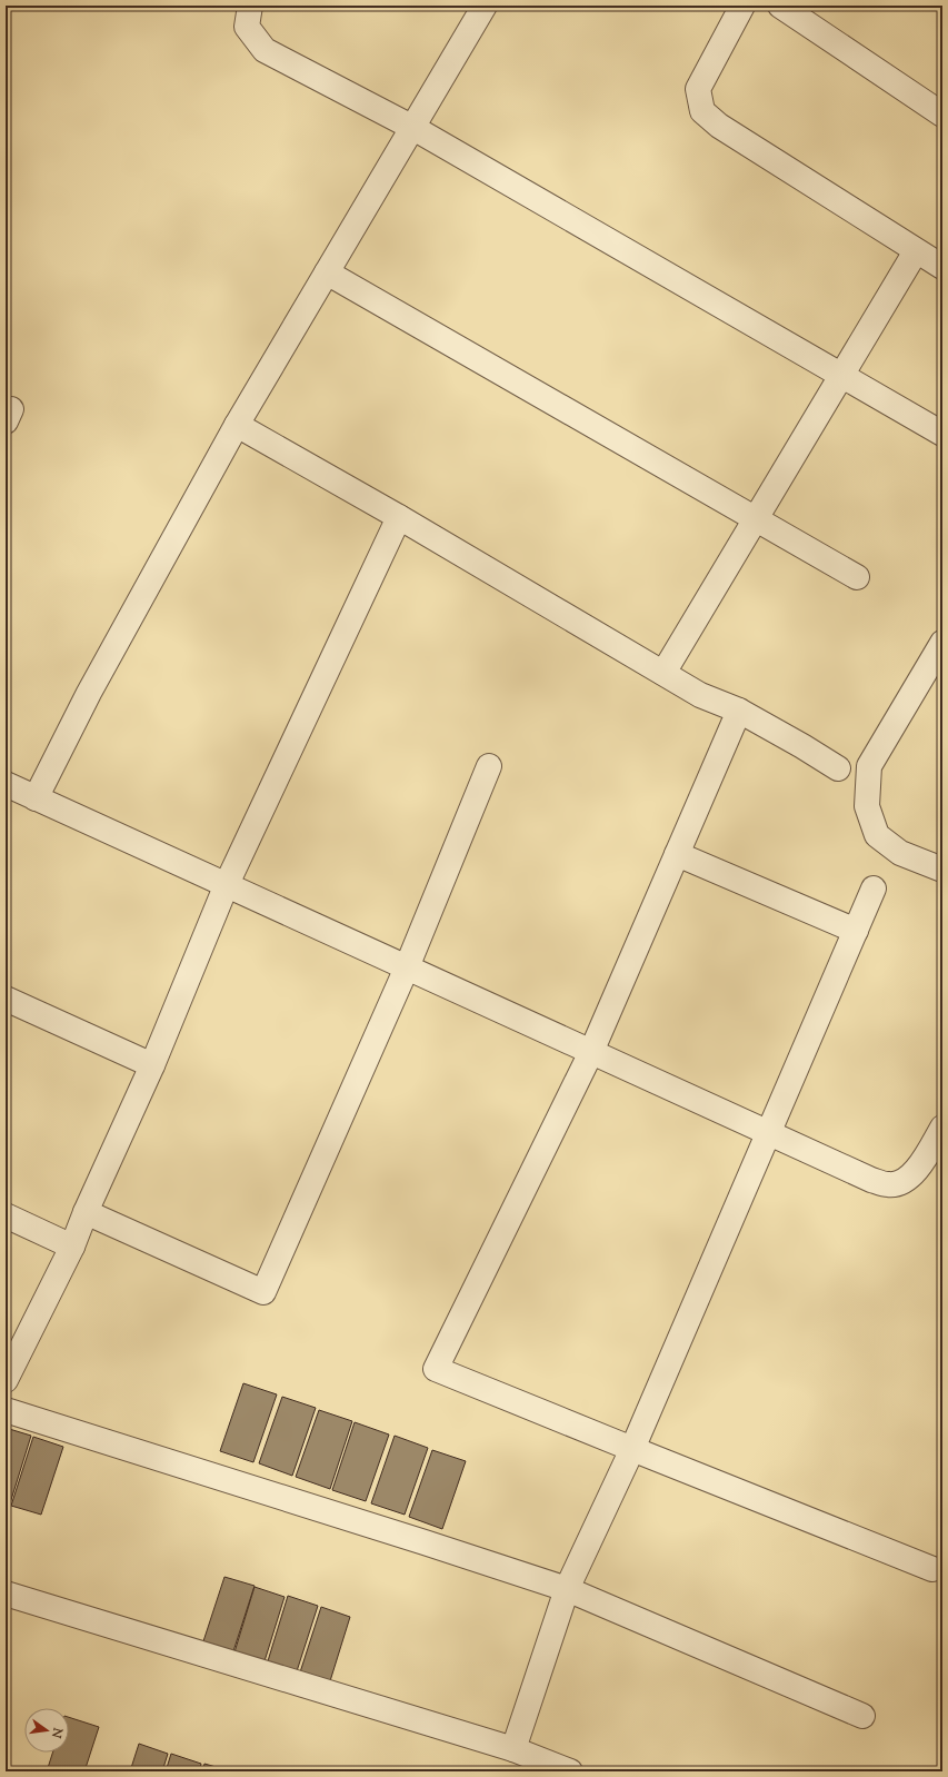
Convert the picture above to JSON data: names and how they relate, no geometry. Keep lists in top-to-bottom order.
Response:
{
  "north": "right"
}
